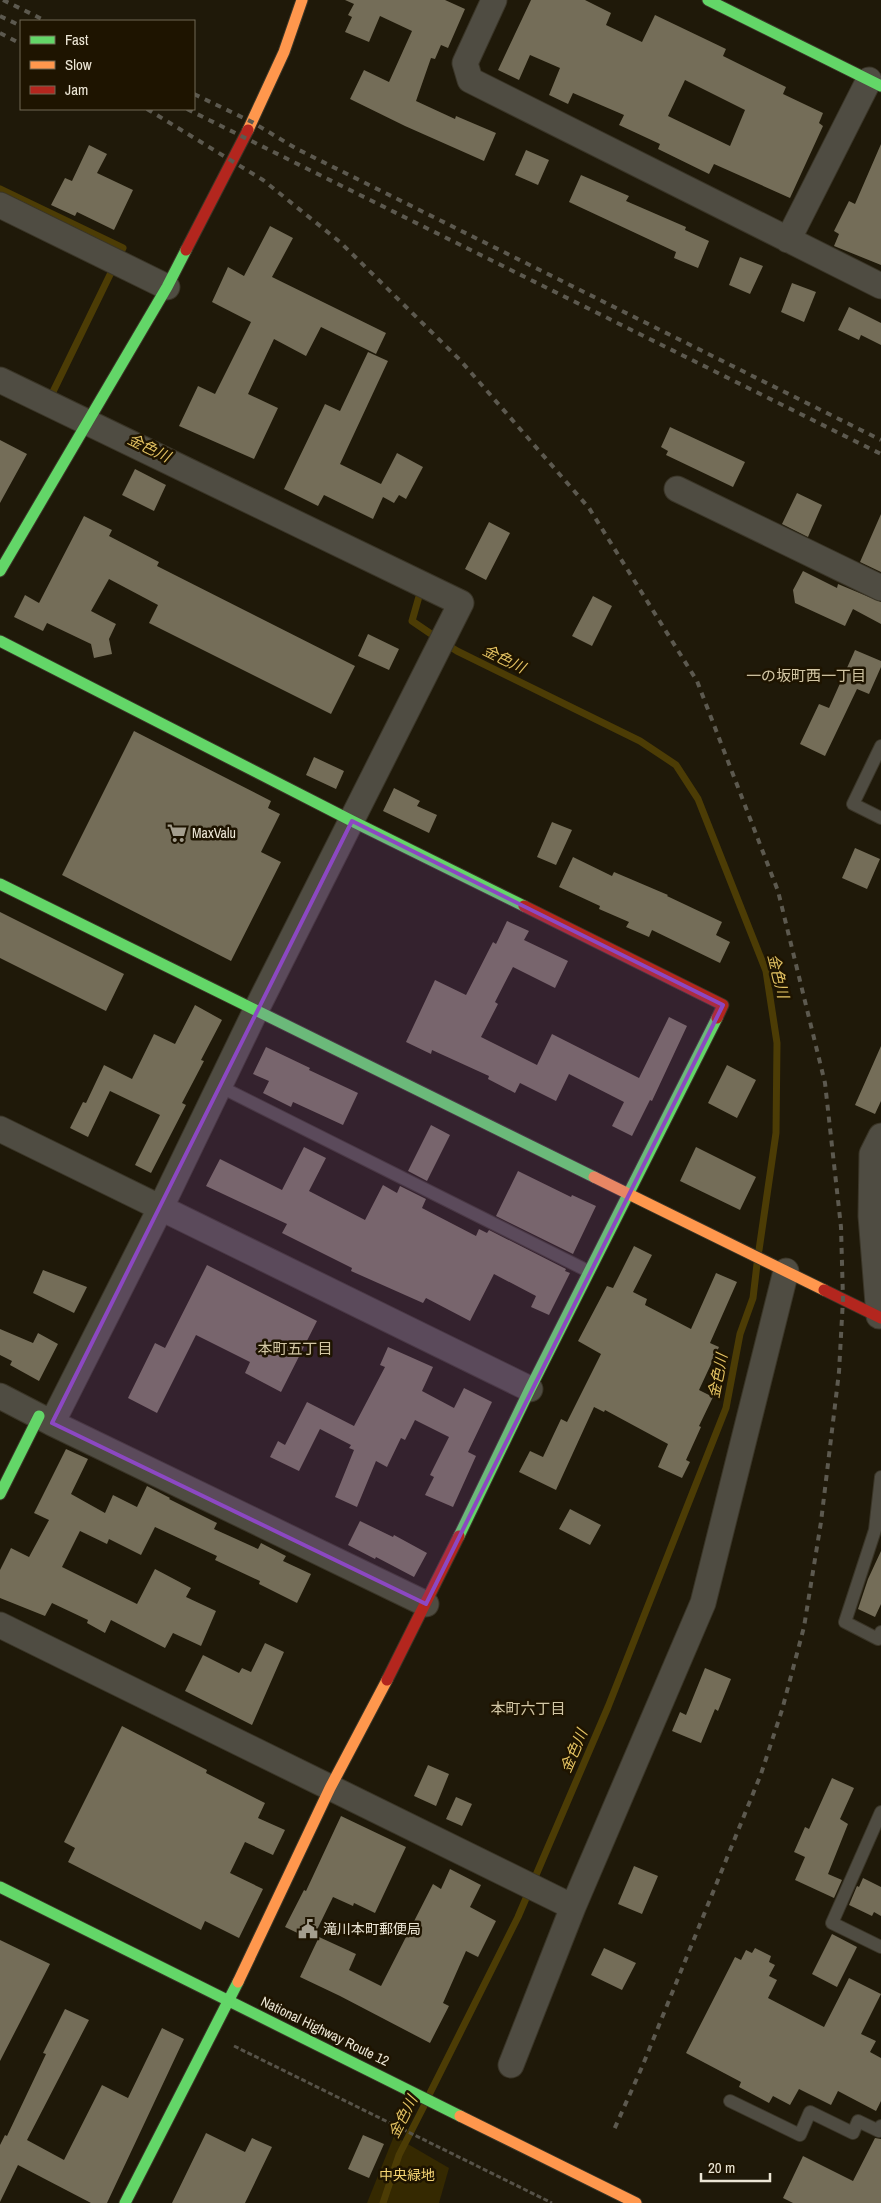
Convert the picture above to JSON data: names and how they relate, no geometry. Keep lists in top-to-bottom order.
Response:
{
  "streets": {
    "main road": ["National Highway Route 12"]
  },
  "districts": ["一の坂町西一丁目", "本町五丁目", "本町六丁目"],
  "water": ["金色川"],
  "parks": ["中央緑地"],
  "places": {
    "supermarket": ["MaxValu"],
    "public building": ["滝川本町郵便局"]
  },
  "legend": ["Fast", "Slow", "Jam"],
  "scale_bar": "20 m"
}
